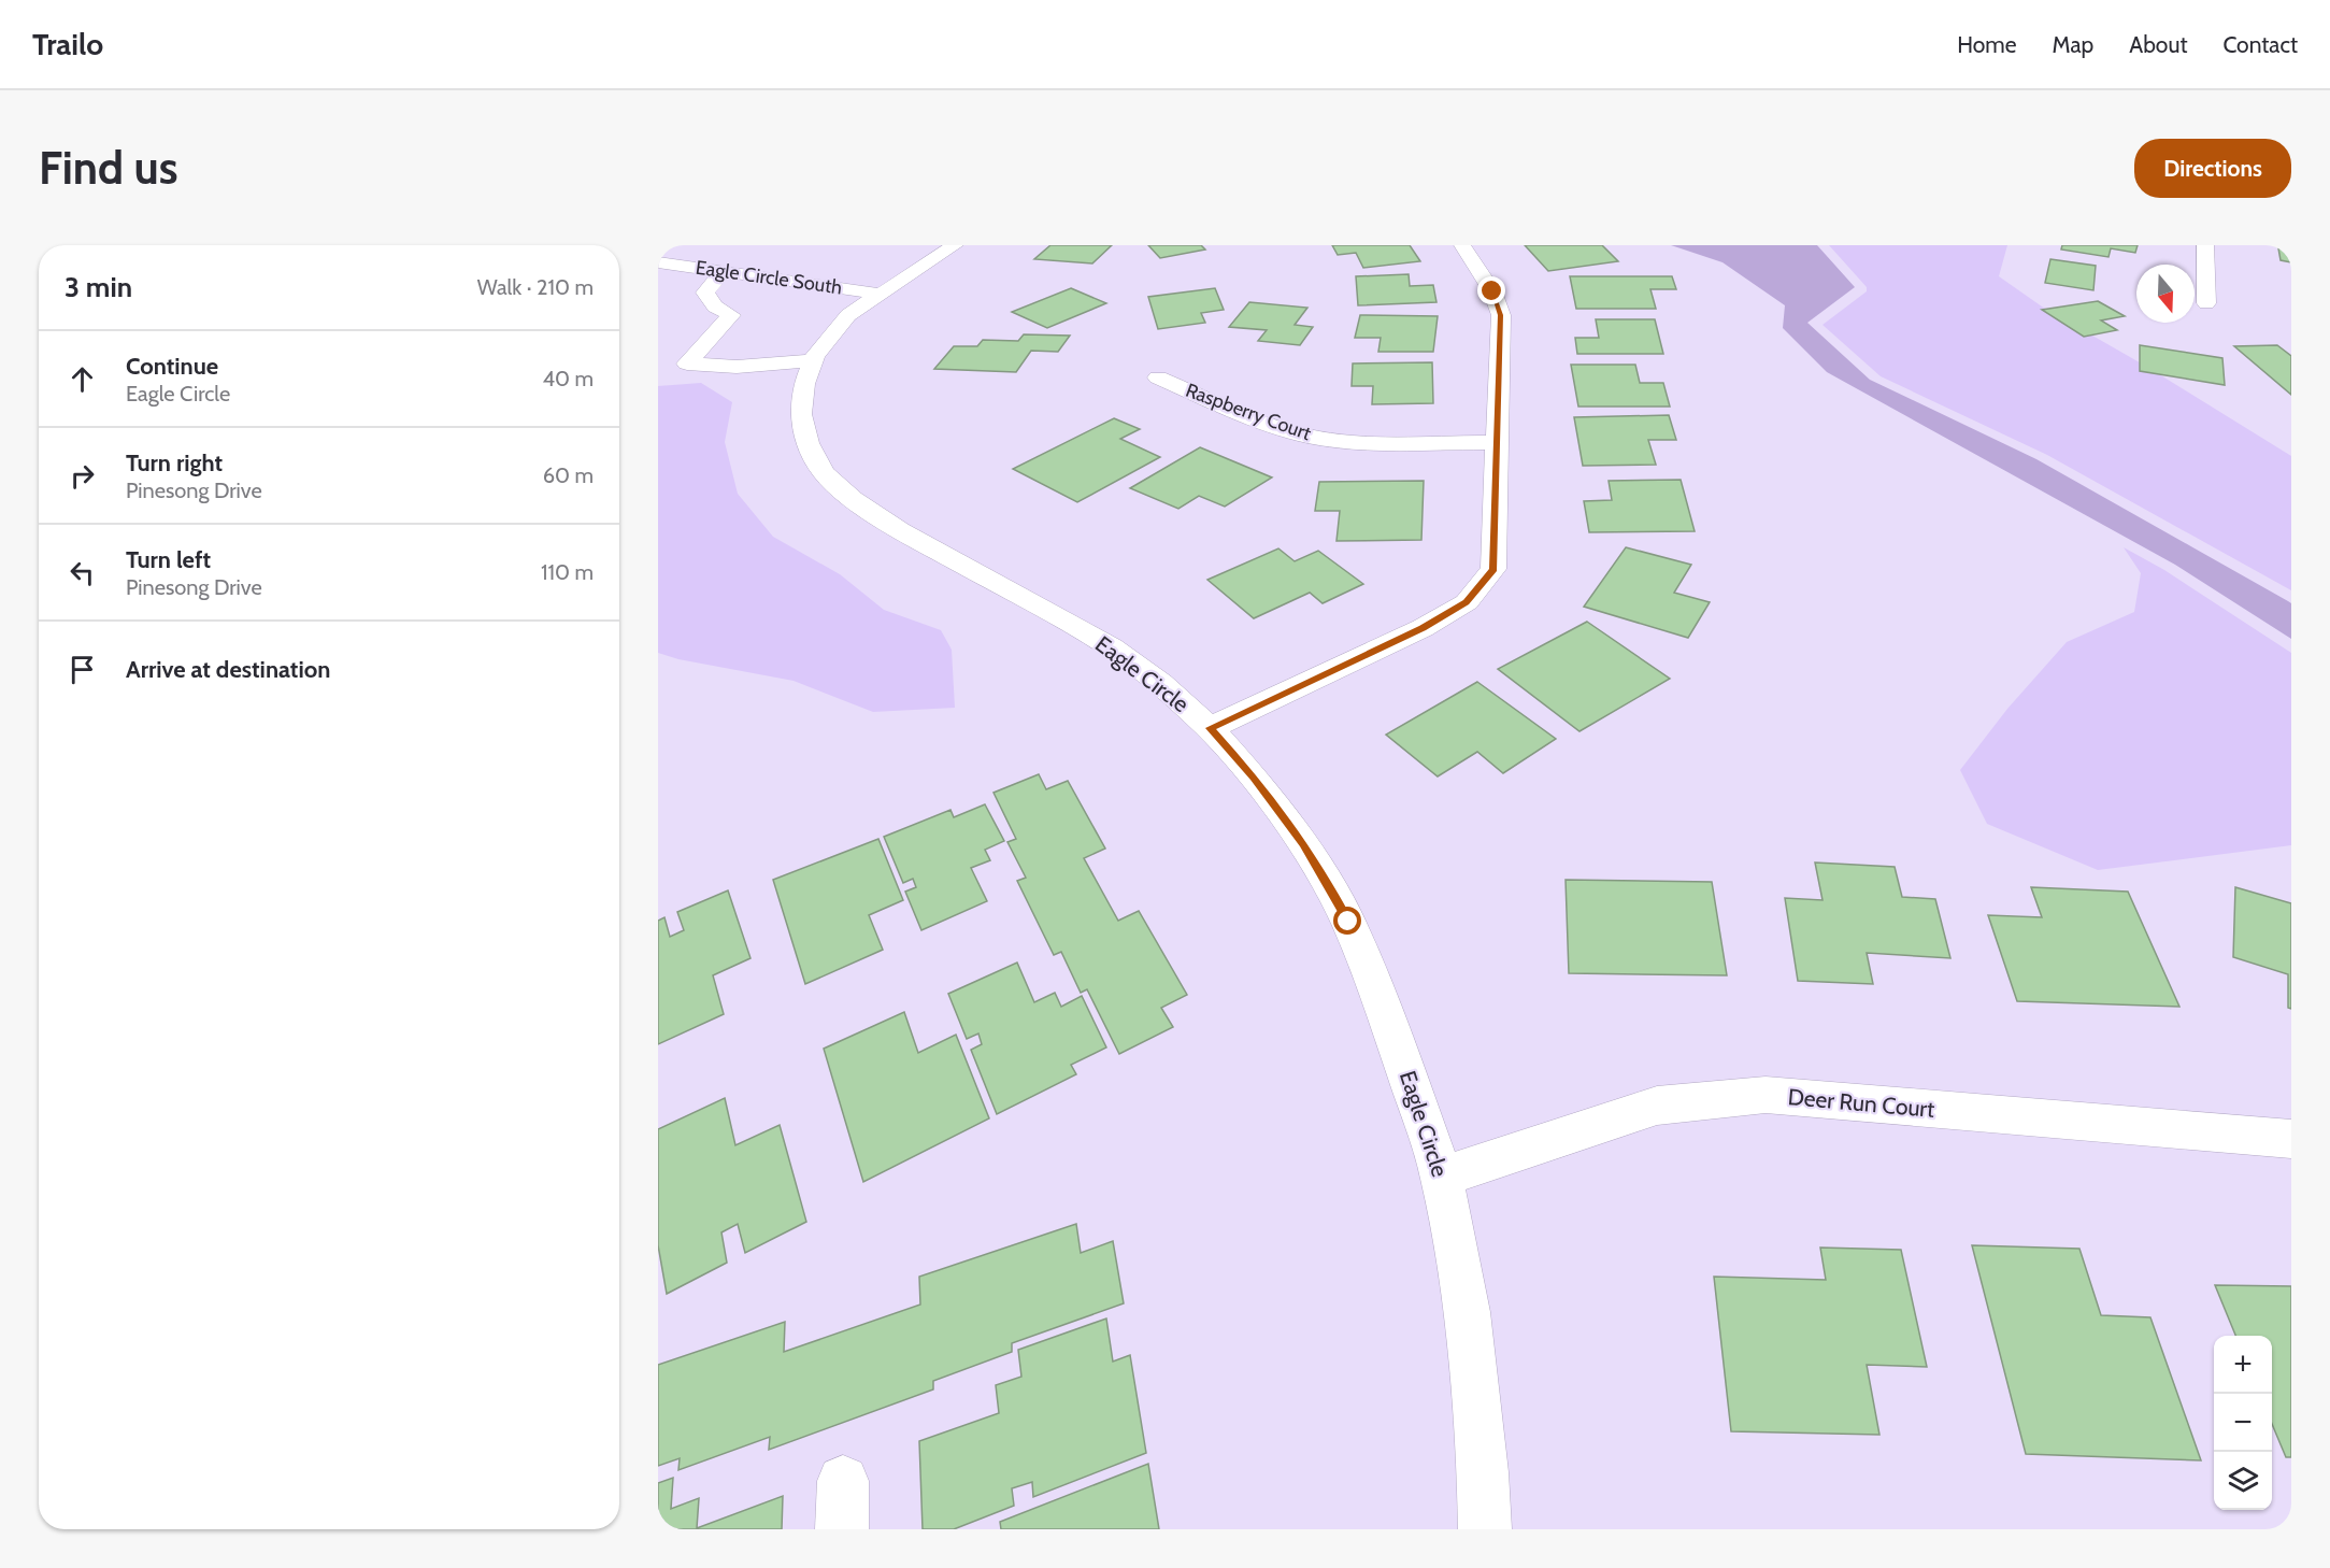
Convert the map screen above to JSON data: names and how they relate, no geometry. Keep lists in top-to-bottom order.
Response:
{
  "streets": {
    "street": [
      "Eagle Circle South",
      "Raspberry Court",
      "Eagle Circle",
      "Deer Run Court"
    ]
  },
  "crossings": [
    ["Eagle Circle South", "Eagle Circle"],
    ["Eagle Circle", "Deer Run Court"]
  ],
  "north": "bottom",
  "page": {
    "header": "Trailo",
    "nav": [
      "Home",
      "Map",
      "About",
      "Contact"
    ],
    "buttons": "Directions",
    "title": "Find us",
    "heading": ["3 min", "Walk · 210 m"],
    "list": [
      ["Continue", "Eagle Circle", "40 m"],
      ["Turn right", "Pinesong Drive", "60 m"],
      ["Turn left", "Pinesong Drive", "110 m"],
      "Arrive at destination"
    ],
    "map_buttons": ["+", "−"]
  }
}
